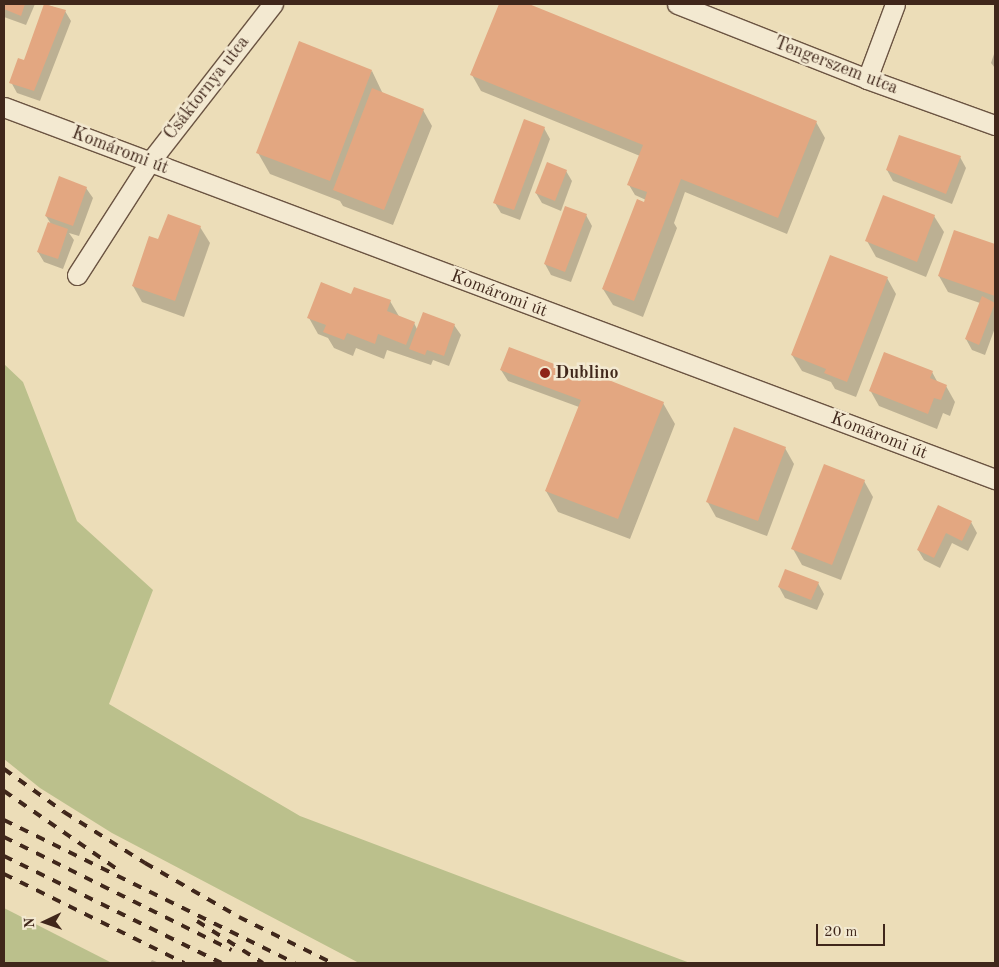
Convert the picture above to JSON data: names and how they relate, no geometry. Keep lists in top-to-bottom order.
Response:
{
  "streets": {
    "street": ["Tengerszem utca", "Csáktornya utca", "Komáromi út"]
  },
  "crossings": [
    ["Csáktornya utca", "Komáromi út"]
  ],
  "places": ["Dublino"],
  "scale_bar": "20 m",
  "north": "left"
}
